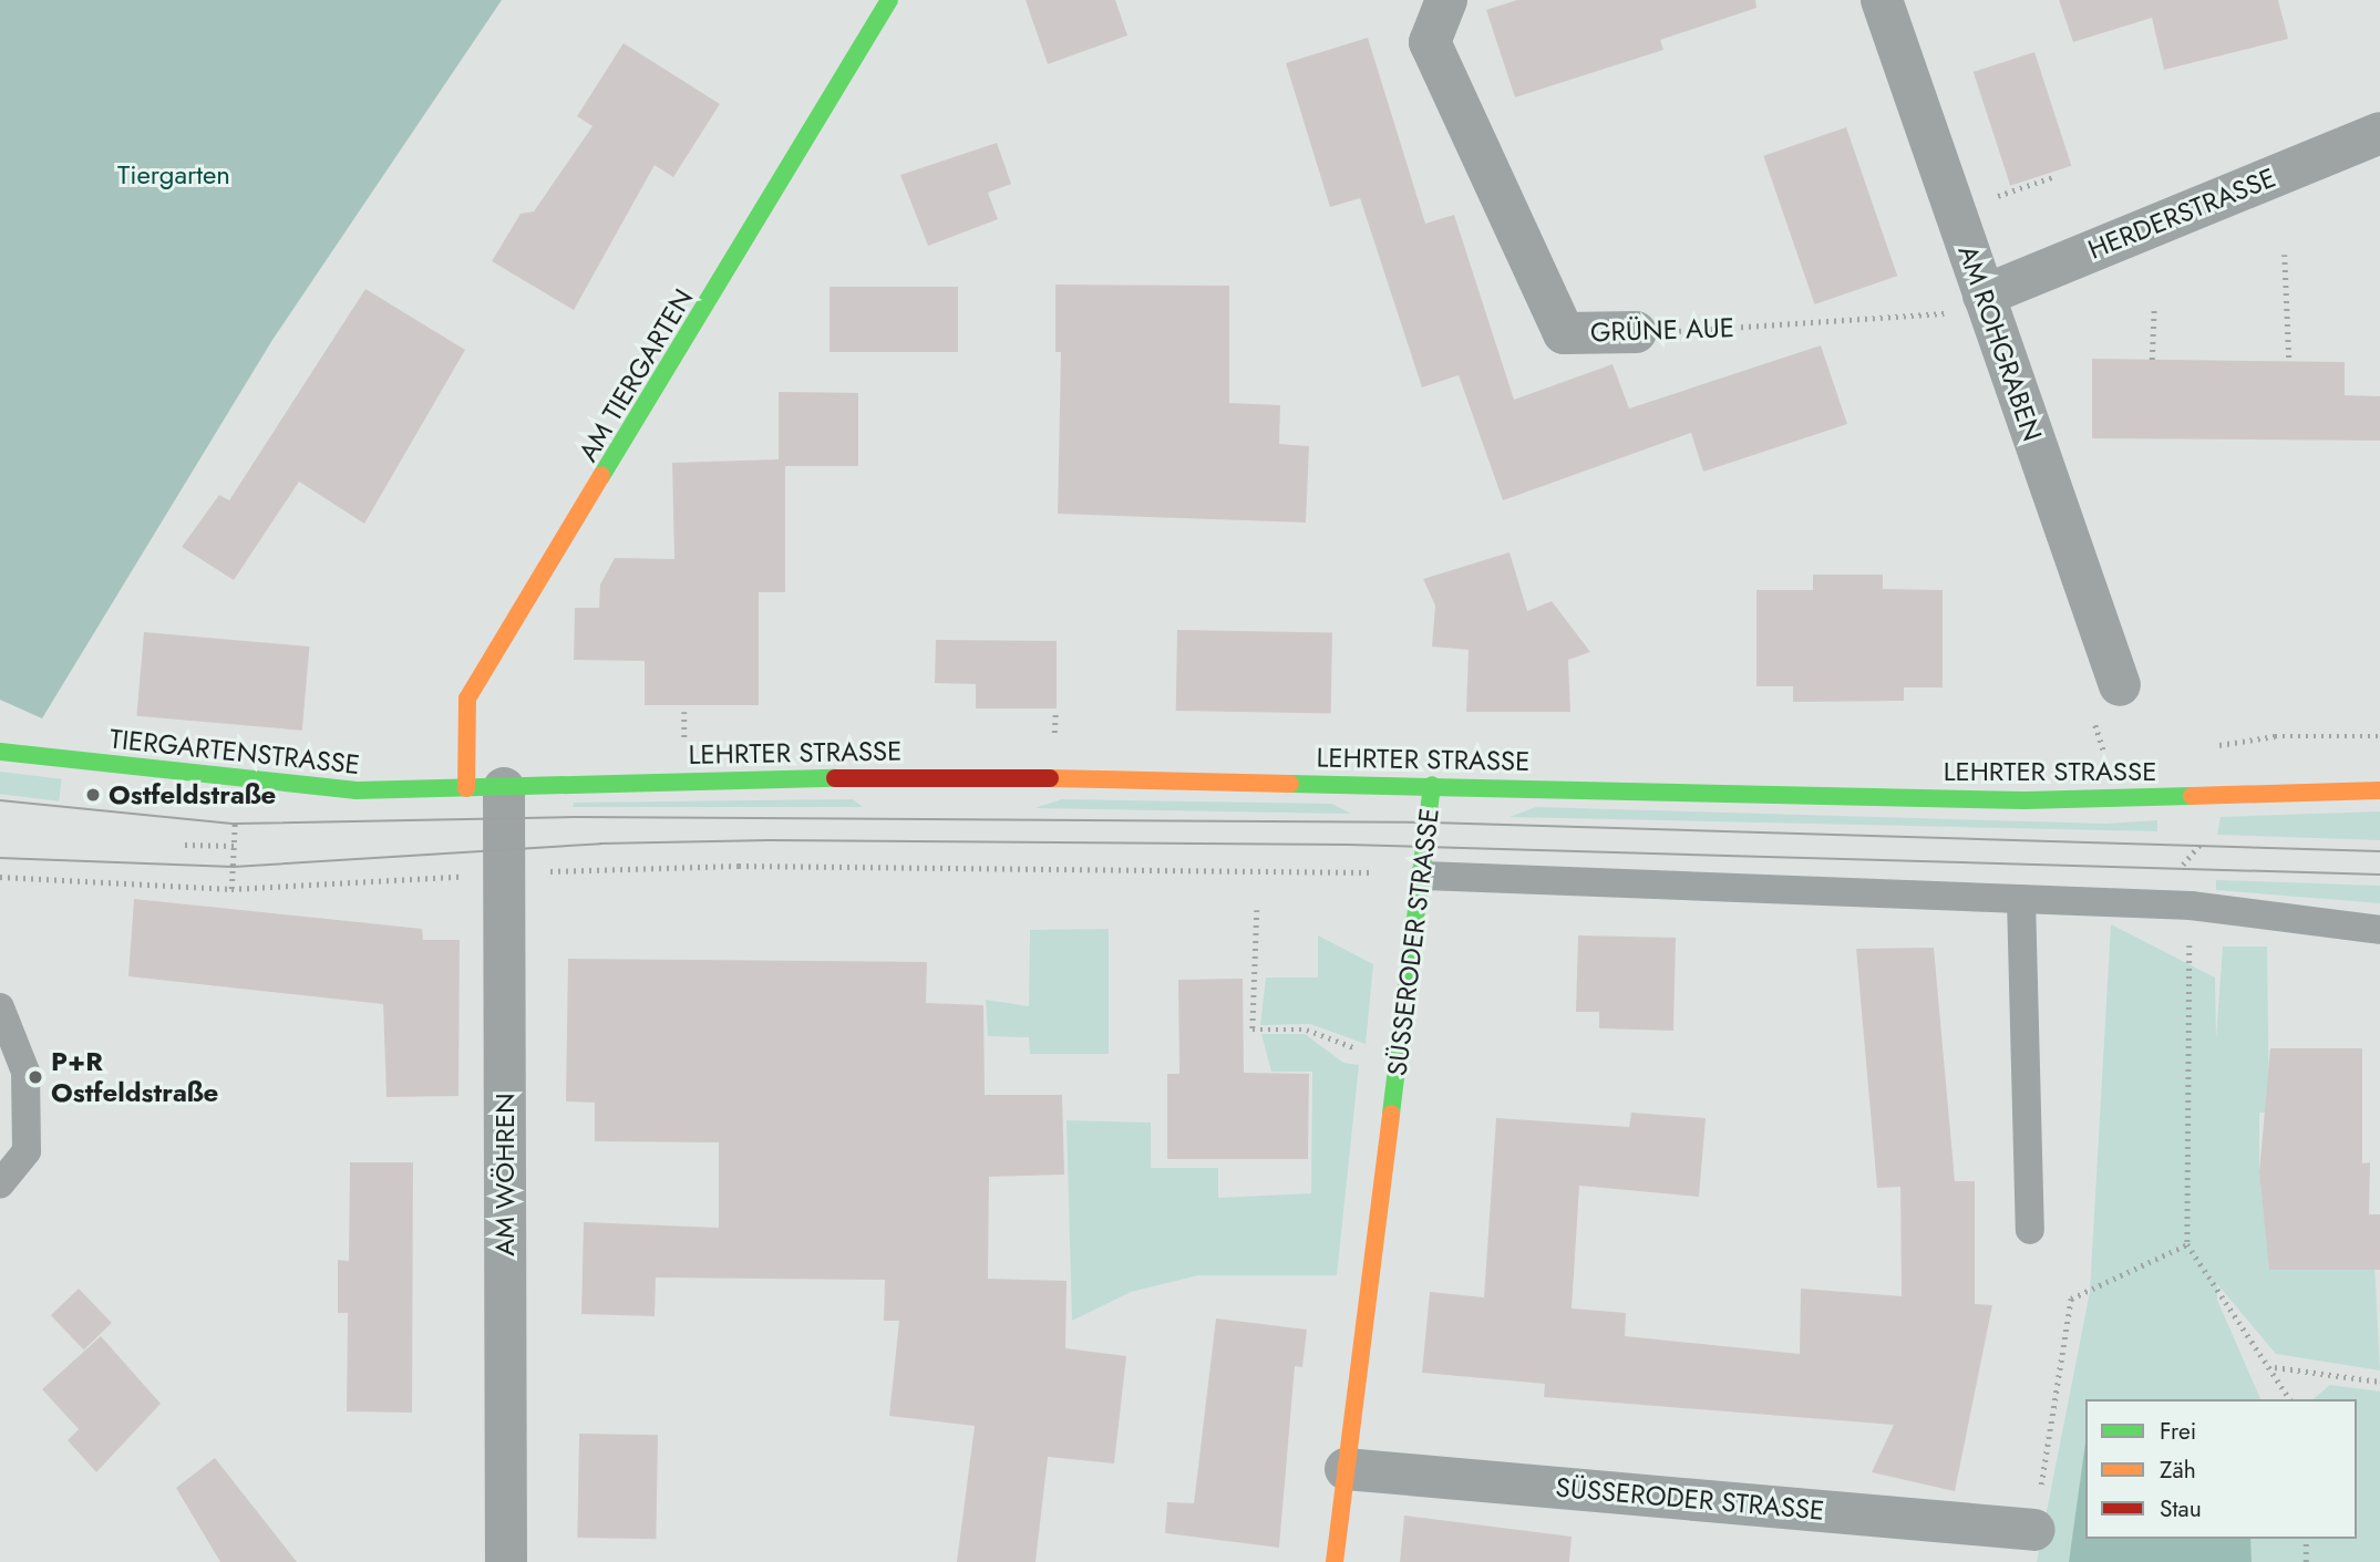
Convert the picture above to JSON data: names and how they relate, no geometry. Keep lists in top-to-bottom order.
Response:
{
  "streets": {
    "main road": [
      "AM TIERGARTEN",
      "TIERGARTENSTRASSE",
      "LEHRTER STRASSE",
      "SÜSSERODER STRASSE"
    ],
    "street": [
      "HERDERSTRASSE",
      "GRÜNE AUE",
      "AM ROHGRABEN",
      "AM WÖHREN"
    ]
  },
  "crossings": [
    ["HERDERSTRASSE", "GRÜNE AUE"],
    ["HERDERSTRASSE", "AM ROHGRABEN"],
    ["GRÜNE AUE", "AM ROHGRABEN"],
    ["AM TIERGARTEN", "TIERGARTENSTRASSE"],
    ["AM TIERGARTEN", "LEHRTER STRASSE"],
    ["AM TIERGARTEN", "AM WÖHREN"],
    ["TIERGARTENSTRASSE", "LEHRTER STRASSE"],
    ["TIERGARTENSTRASSE", "AM WÖHREN"],
    ["LEHRTER STRASSE", "SÜSSERODER STRASSE"],
    ["LEHRTER STRASSE", "AM WÖHREN"]
  ],
  "parks": ["Tiergarten"],
  "places": ["Ostfeldstraße", "P+R Ostfeldstraße"],
  "legend": ["Frei", "Zäh", "Stau"]
}
